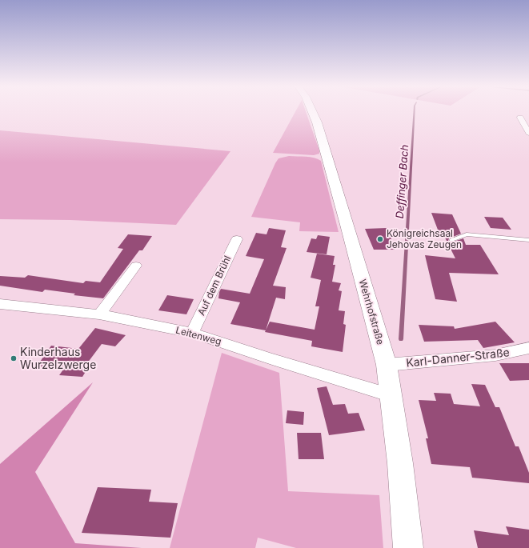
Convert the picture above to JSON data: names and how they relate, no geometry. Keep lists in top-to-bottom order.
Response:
{
  "streets": {
    "street": [
      "Auf dem Brühl",
      "Wehrhofstraße",
      "Leitenweg",
      "Karl-Danner-Straße"
    ]
  },
  "crossings": [
    ["Auf dem Brühl", "Leitenweg"],
    ["Wehrhofstraße", "Leitenweg"],
    ["Wehrhofstraße", "Karl-Danner-Straße"]
  ],
  "water": ["Deffinger Bach"],
  "places": ["Königreichsaal Jehovas Zeugen", "Kinderhaus Wurzelzwerge"]
}
